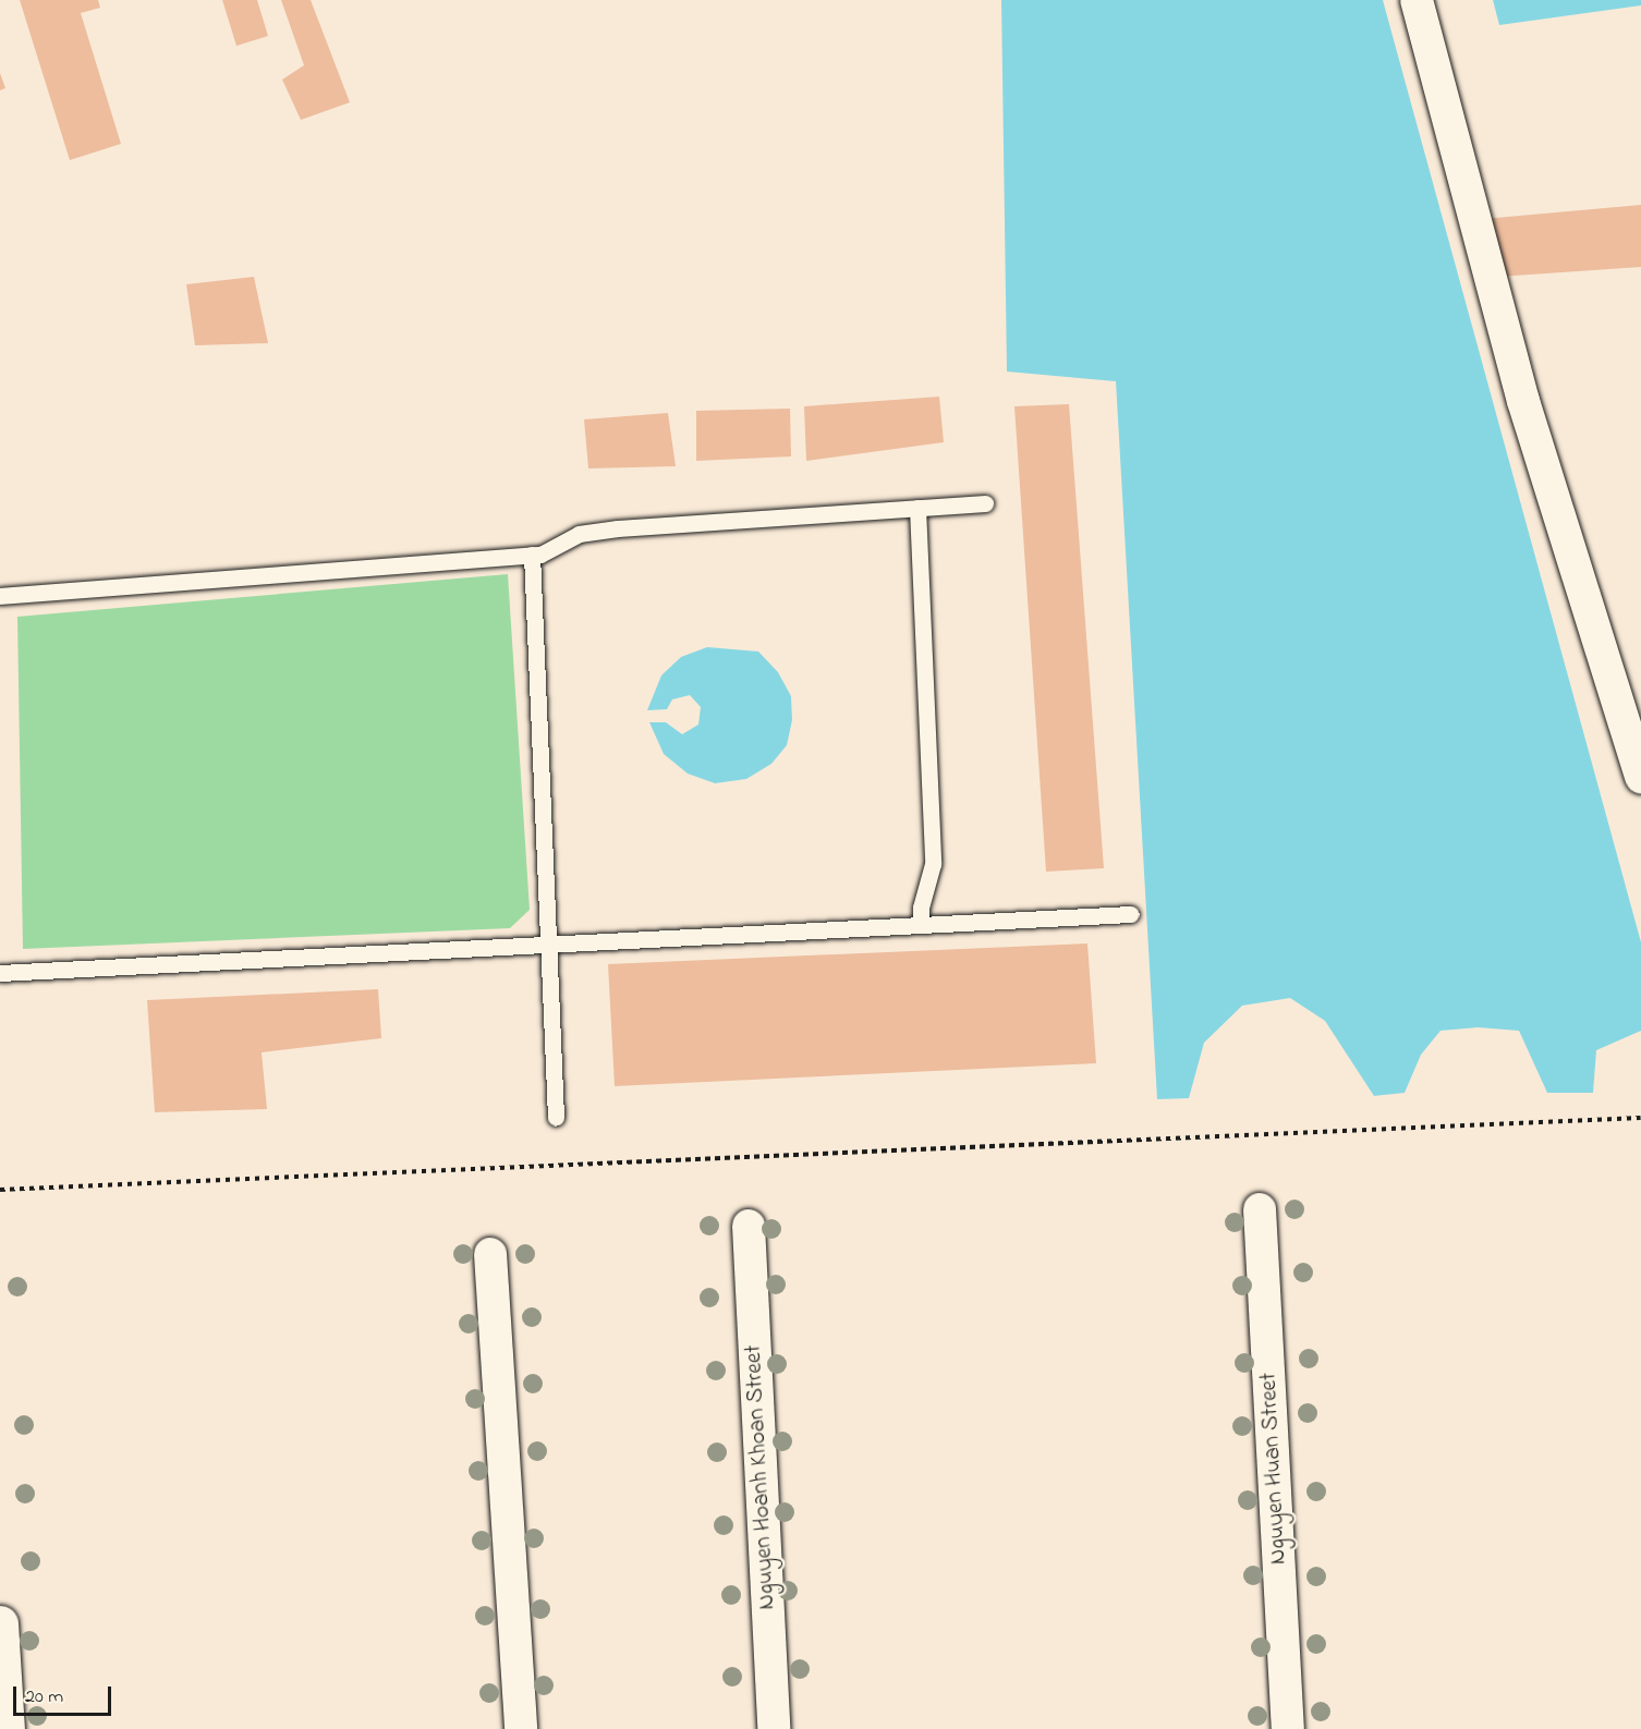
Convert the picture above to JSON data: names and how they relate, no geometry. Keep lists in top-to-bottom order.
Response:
{
  "streets": {
    "street": ["Nguyen Huan Street", "Nguyen Hoanh Khoan Street"]
  },
  "scale_bar": "20 m"
}
